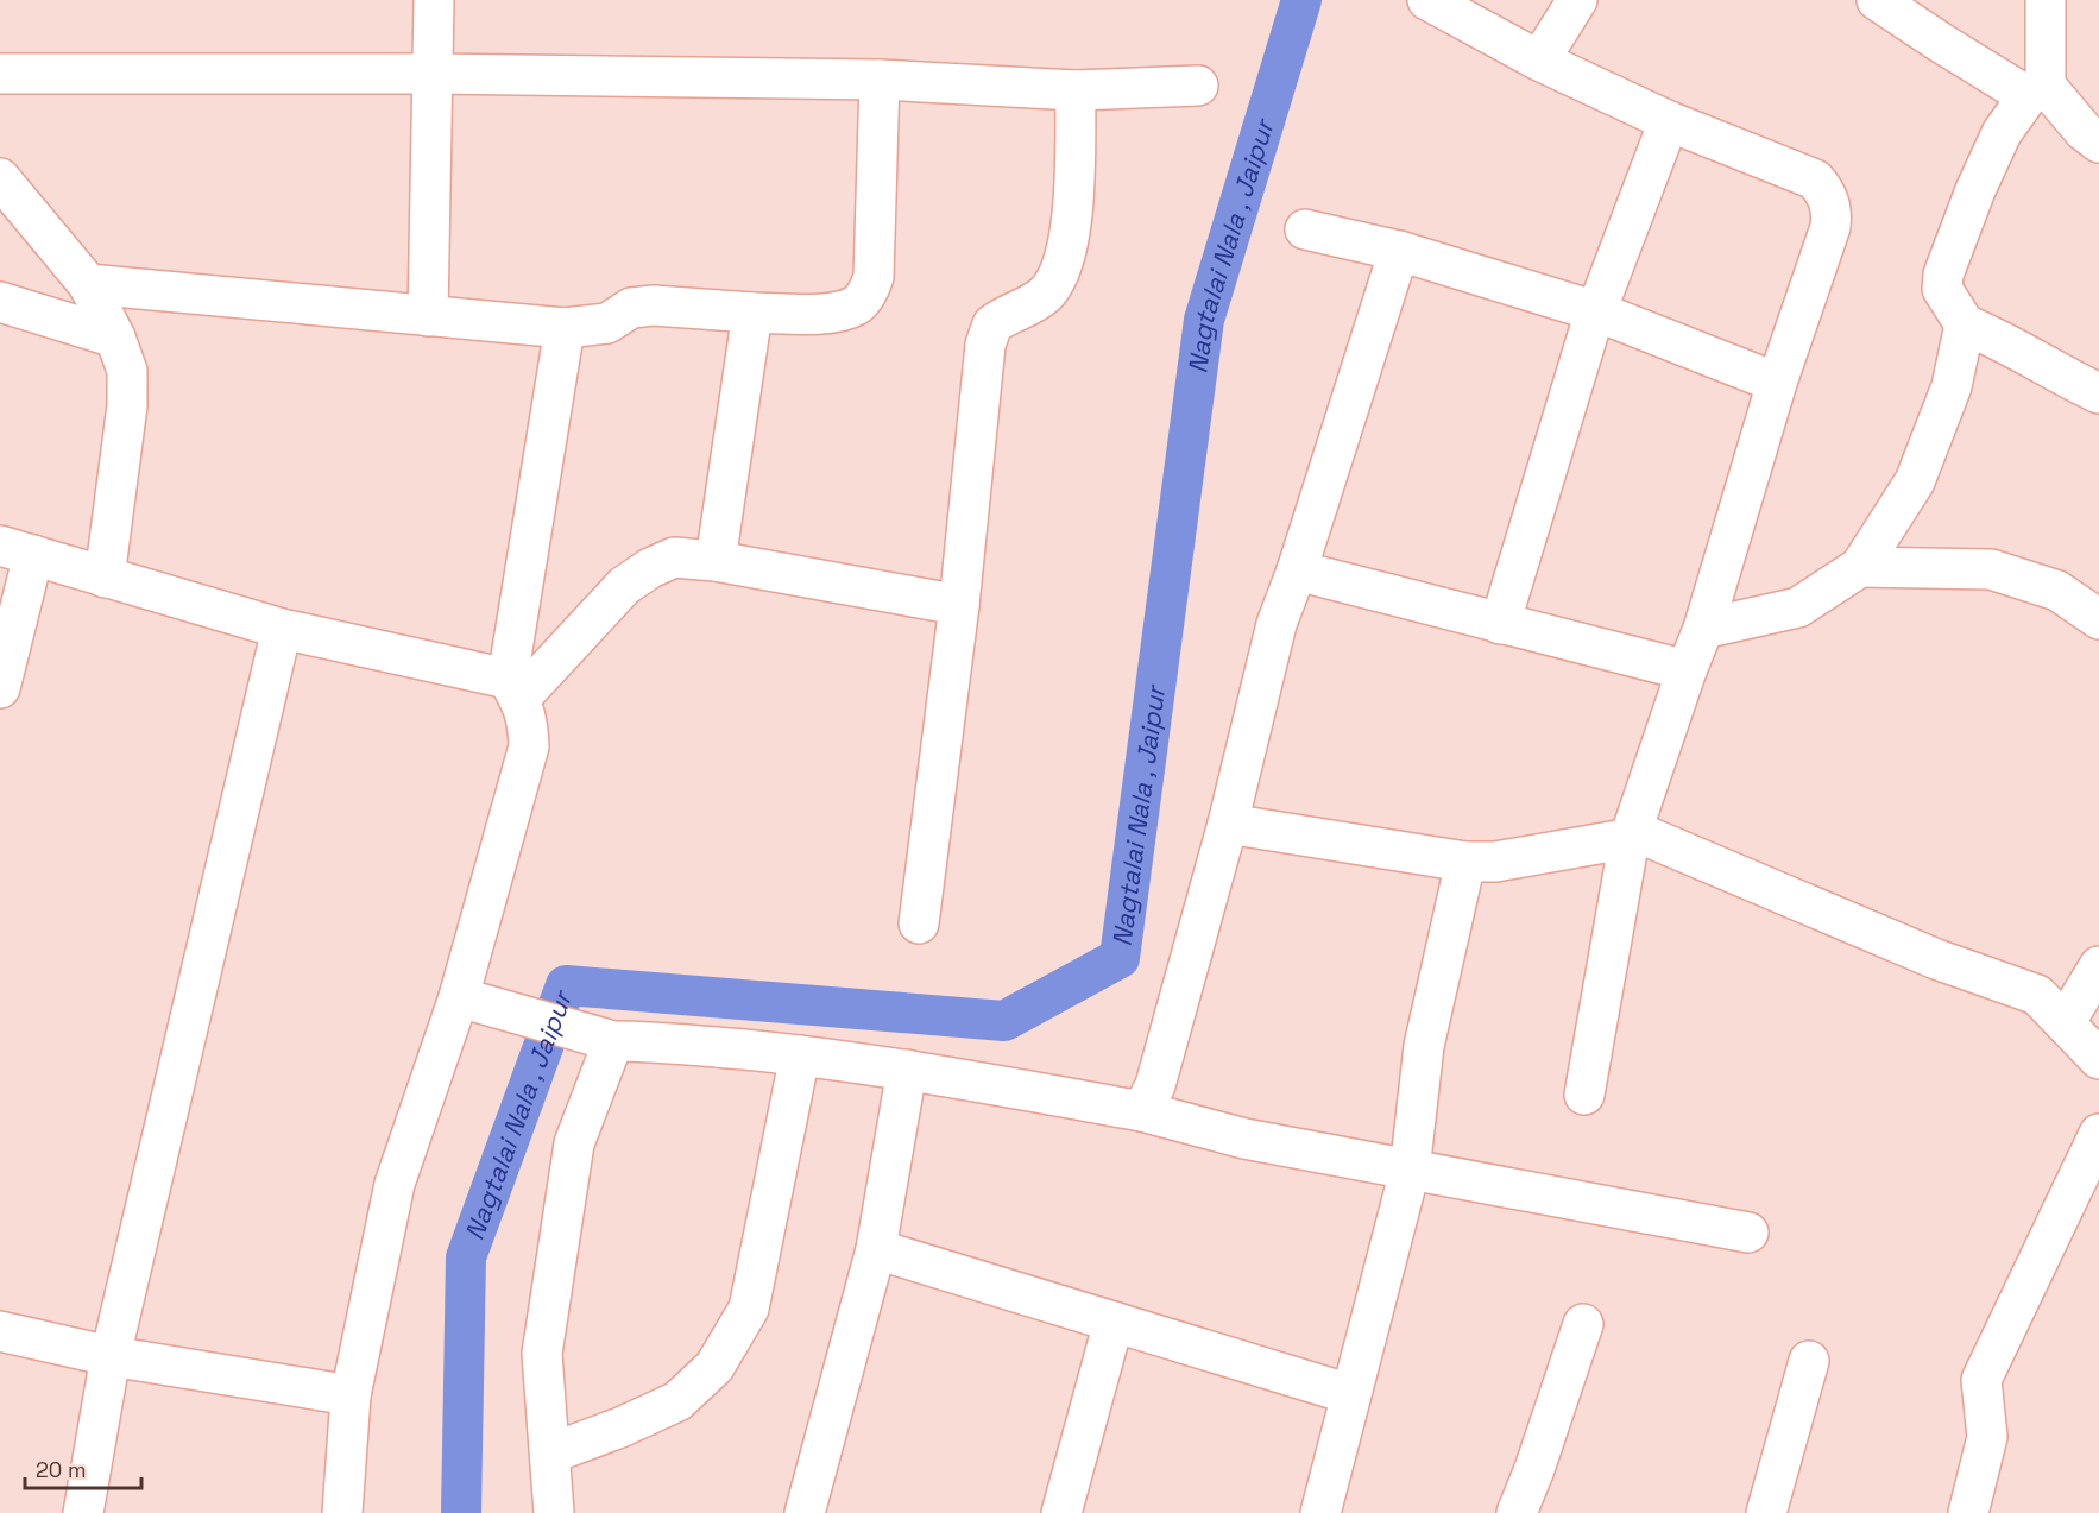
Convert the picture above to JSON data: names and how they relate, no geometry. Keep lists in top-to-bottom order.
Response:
{
  "water": ["Nagtalai Nala , Jaipur"],
  "scale_bar": "20 m"
}
